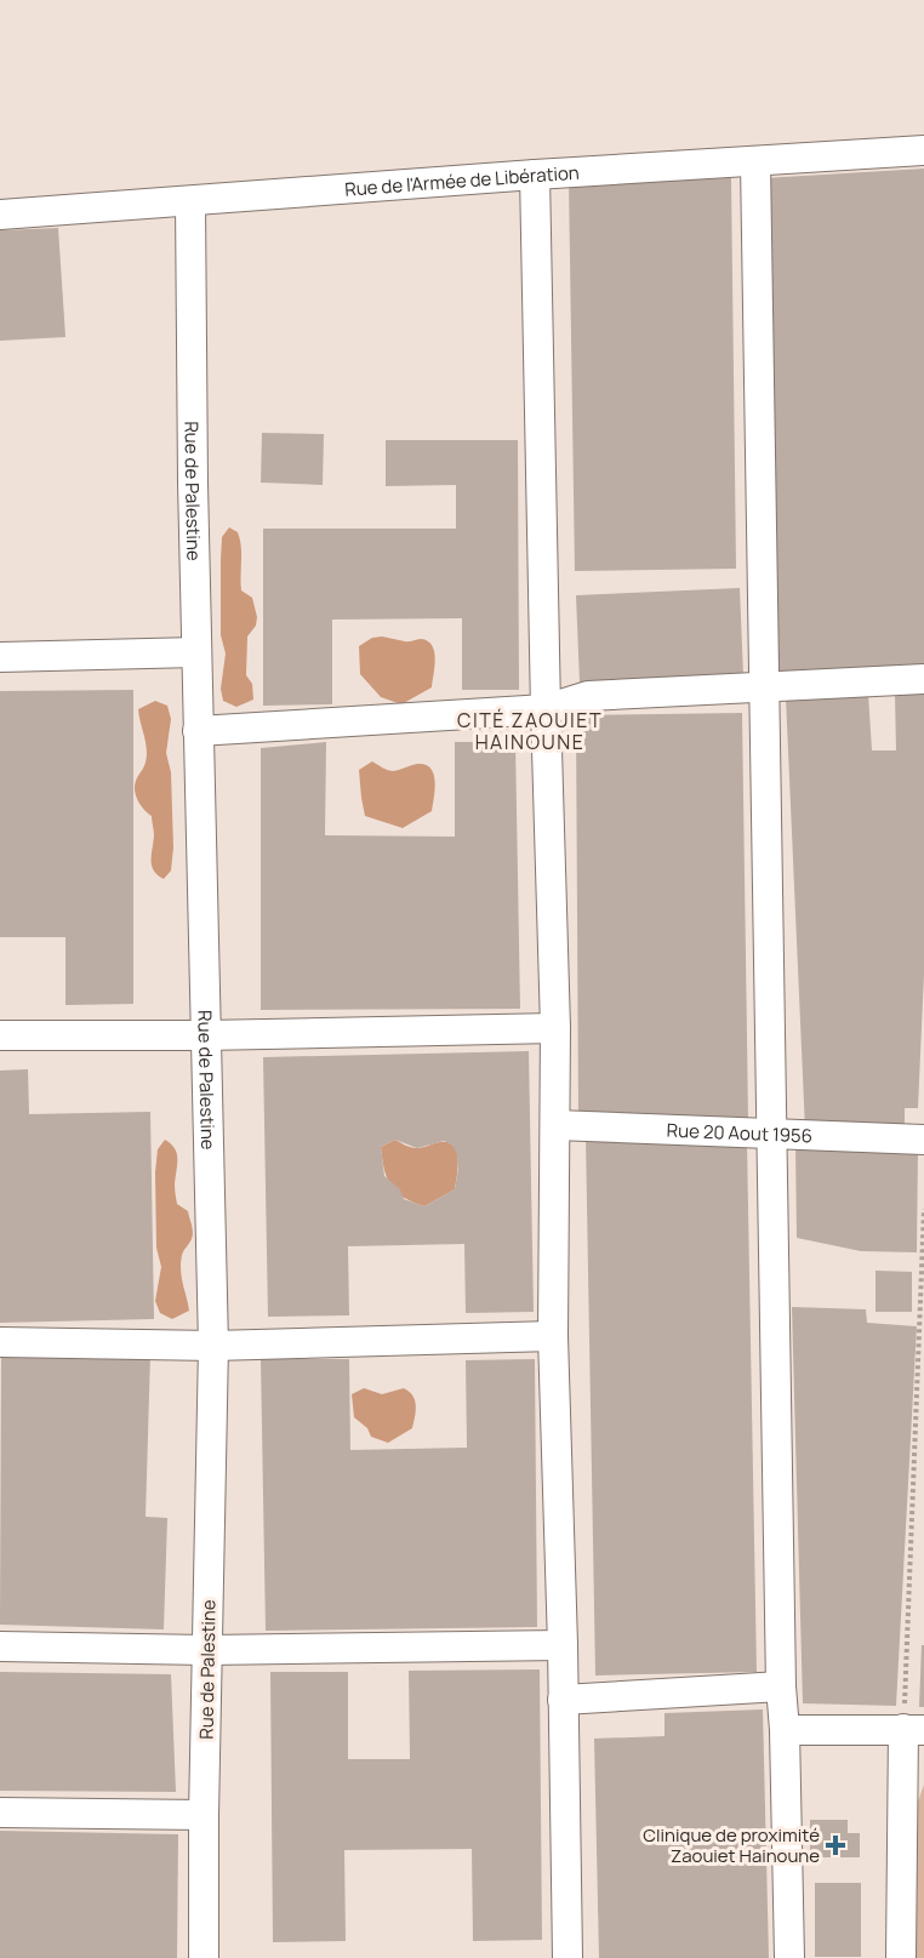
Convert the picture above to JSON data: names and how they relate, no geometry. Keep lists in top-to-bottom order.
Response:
{
  "streets": {
    "street": ["Rue de l'Armée de Libération", "Rue de Palestine", "Rue 20 Aout 1956"]
  },
  "crossings": [
    ["Rue de l'Armée de Libération", "Rue de Palestine"]
  ],
  "districts": ["CITÉ ZAOUIET HAINOUNE"],
  "places": {
    "health": ["Clinique de proximité Zaouiet Hainoune"]
  }
}
